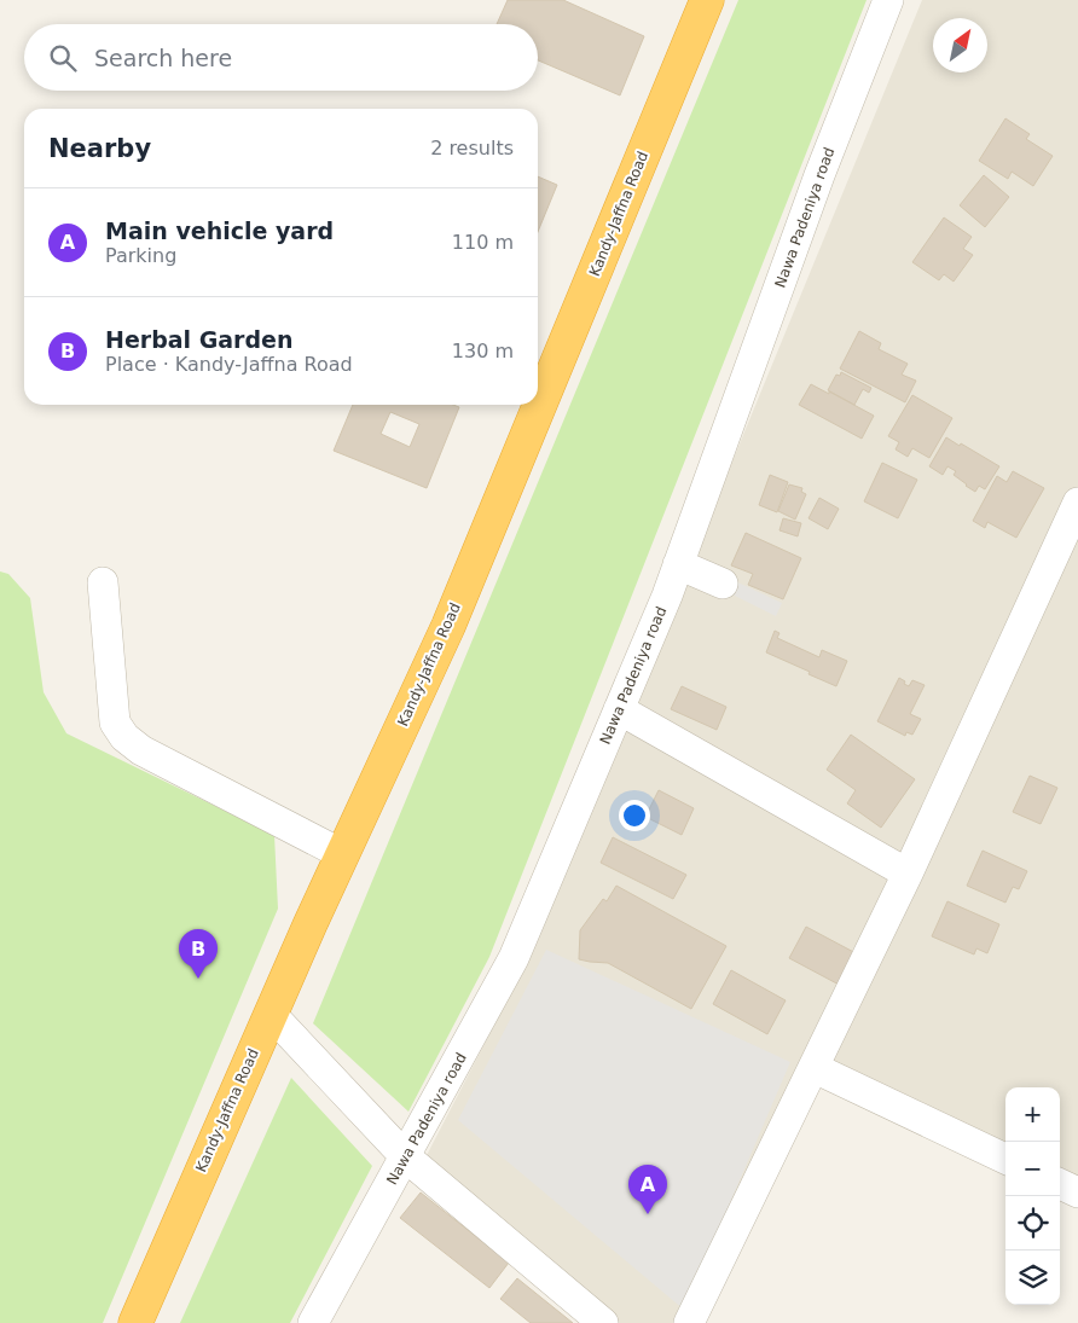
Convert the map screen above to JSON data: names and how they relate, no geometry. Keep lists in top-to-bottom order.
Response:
{
  "streets": {
    "highway": ["Kandy-Jaffna Road"],
    "street": ["Nawa Padeniya road"]
  },
  "north": "top right",
  "page": {
    "search": "Search here",
    "heading": ["Nearby", "2 results"],
    "list": [
      {
        "mark": "A",
        "name": "Main vehicle yard",
        "note": "Parking",
        "value": "110 m"
      },
      {
        "mark": "B",
        "name": "Herbal Garden",
        "note": "Place · Kandy-Jaffna Road",
        "value": "130 m"
      }
    ],
    "pins": ["B", "A"],
    "map_buttons": ["+", "−"]
  }
}
